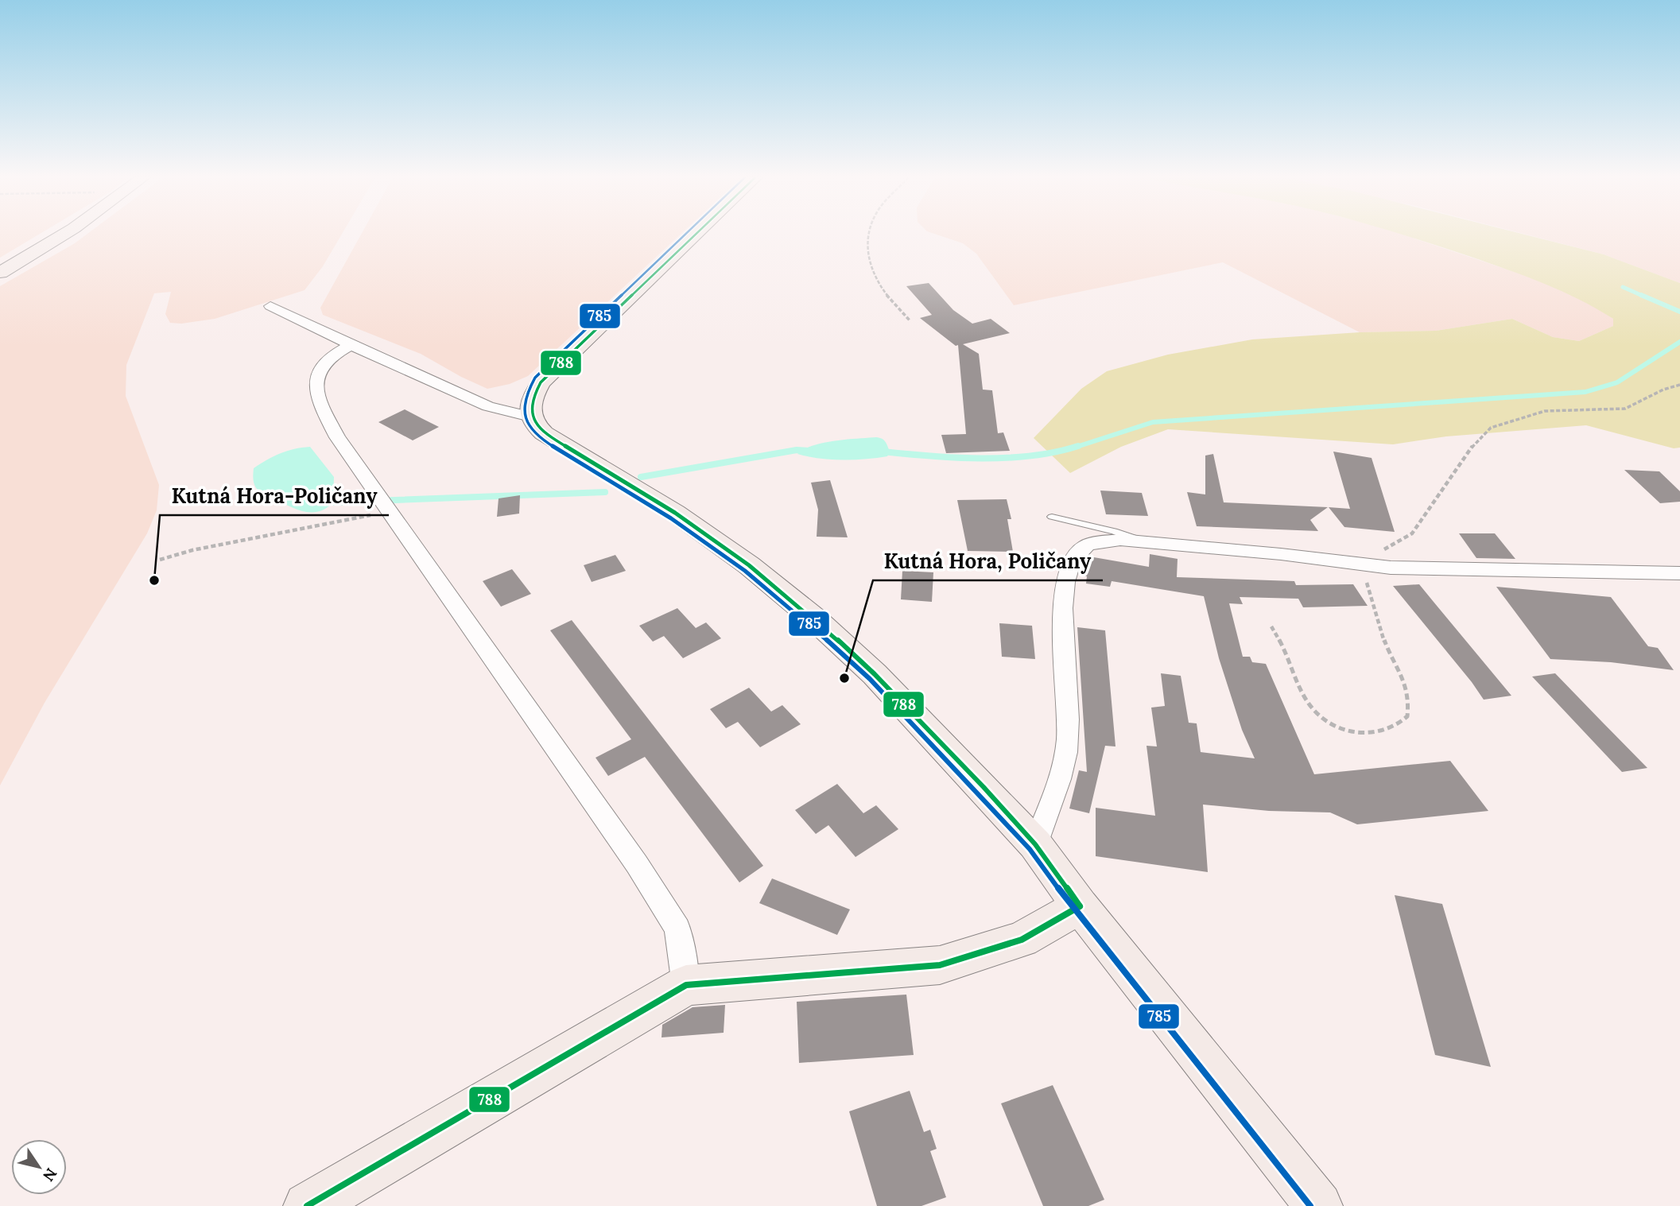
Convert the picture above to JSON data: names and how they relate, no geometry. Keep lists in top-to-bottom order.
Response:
{
  "places": ["Kutná Hora-Poličany", "Kutná Hora, Poličany"],
  "lines": ["transit line 788", "transit line 785"],
  "north": "bottom right"
}
